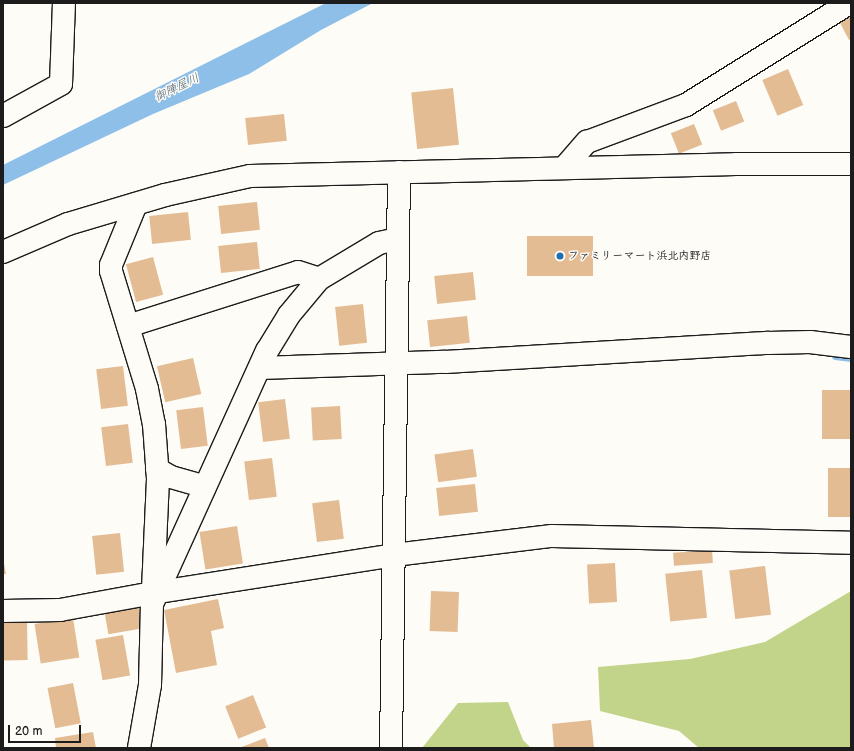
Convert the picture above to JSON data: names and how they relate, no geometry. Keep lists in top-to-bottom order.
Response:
{
  "water": ["御陣屋川"],
  "places": ["ファミリーマート浜北内野店"],
  "scale_bar": "20 m"
}
